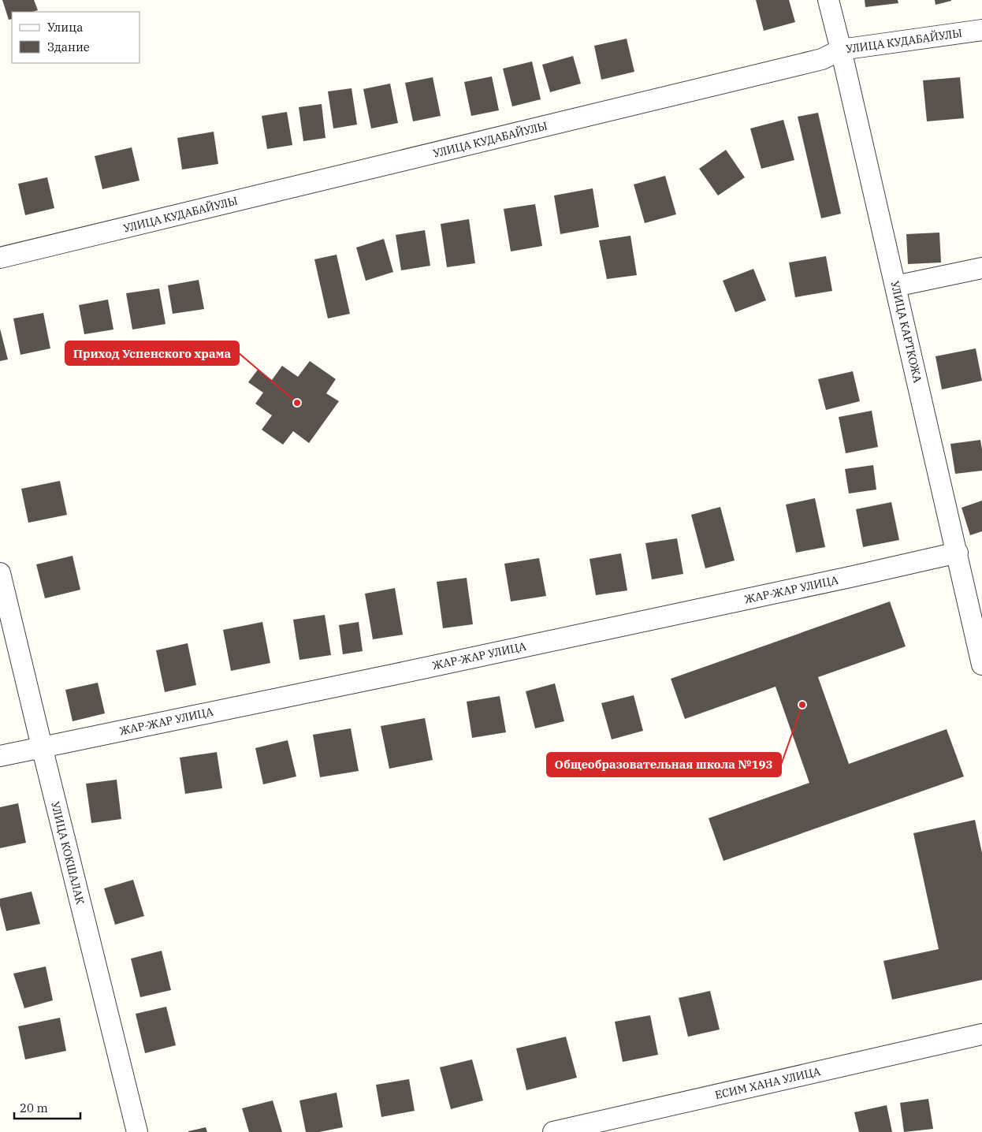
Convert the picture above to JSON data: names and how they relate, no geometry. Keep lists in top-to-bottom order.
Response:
{
  "streets": {
    "street": [
      "УЛИЦА КУДАБАЙУЛЫ",
      "УЛИЦА КАРТКОЖА",
      "ЖАР-ЖАР УЛИЦА",
      "УЛИЦА КОКШАЛАК",
      "ЕСИМ ХАНА УЛИЦА"
    ]
  },
  "crossings": [
    ["УЛИЦА КУДАБАЙУЛЫ", "УЛИЦА КАРТКОЖА"],
    ["УЛИЦА КАРТКОЖА", "ЖАР-ЖАР УЛИЦА"],
    ["ЖАР-ЖАР УЛИЦА", "УЛИЦА КОКШАЛАК"]
  ],
  "places": ["Приход Успенского храма", "Общеобразовательная школа №193"],
  "legend": ["Улица", "Здание"],
  "scale_bar": "20 m"
}
